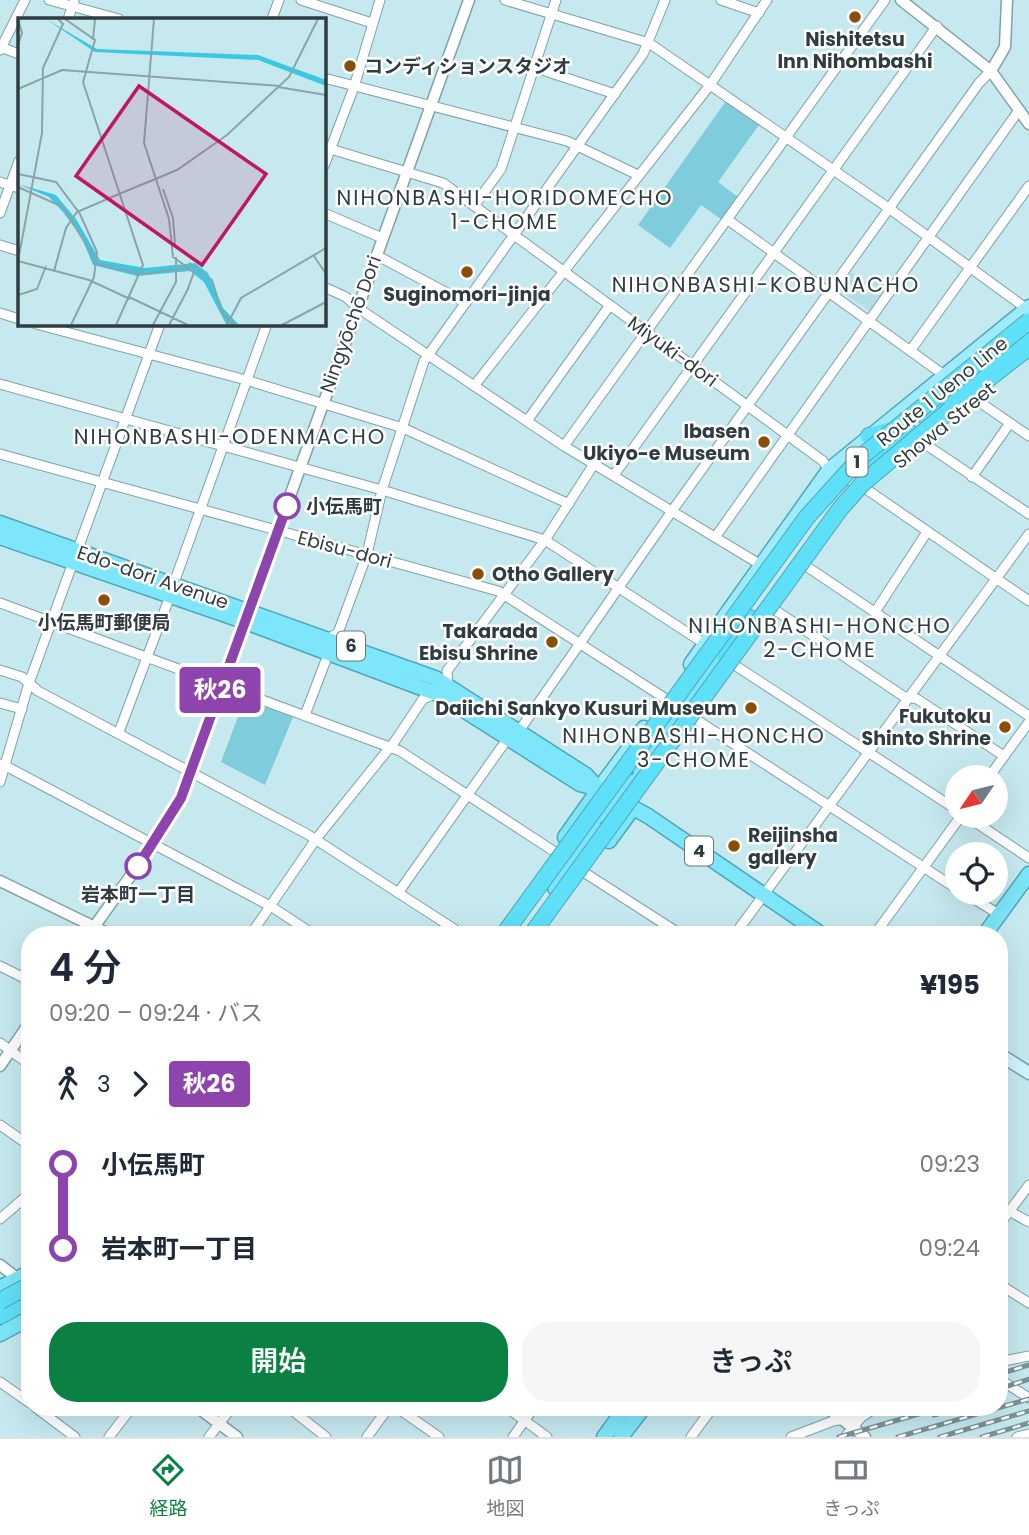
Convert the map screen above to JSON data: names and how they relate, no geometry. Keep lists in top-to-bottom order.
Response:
{
  "streets": {
    "highway": [
      "Route 1 Ueno Line",
      "1",
      "Edo-dori Avenue",
      "6",
      "4"
    ],
    "main road": ["Showa Street"],
    "street": ["Ningyōchō Dori", "Miyuki-dori", "Ebisu-dori"]
  },
  "crossings": [
    ["Ningyōchō Dori", "Miyuki-dori"],
    ["Ningyōchō Dori", "Ebisu-dori"],
    ["Ningyōchō Dori", "Edo-dori Avenue"],
    ["Miyuki-dori", "Showa Street"],
    ["Route 1 Ueno Line", "Showa Street"],
    ["Showa Street", "Ebisu-dori"],
    ["Showa Street", "Edo-dori Avenue"]
  ],
  "districts": [
    "NIHONBASHI-HORIDOMECHO 1-CHOME",
    "NIHONBASHI-KOBUNACHO",
    "NIHONBASHI-ODENMACHO",
    "NIHONBASHI-HONCHO 2-CHOME",
    "NIHONBASHI-HONCHO 3-CHOME"
  ],
  "places": [
    "Nishitetsu Inn Nihombashi",
    "コンディションスタジオ",
    "Suginomori-jinja",
    "Ibasen Ukiyo-e Museum",
    "小伝馬町",
    "Otho Gallery",
    "小伝馬町郵便局",
    "Takarada Ebisu Shrine",
    "Daiichi Sankyo Kusuri Museum",
    "Fukutoku Shinto Shrine",
    "Reijinsha gallery",
    "岩本町一丁目"
  ],
  "lines": ["bus line 秋26"],
  "north": "bottom left",
  "page": {
    "on_map": "秋26",
    "heading": ["4 分", "09:20 – 09:24 · バス", "¥195"],
    "legs": ["3", "秋26"],
    "list": [
      {
        "name": "小伝馬町",
        "value": "09:23"
      },
      {
        "name": "岩本町一丁目",
        "value": "09:24"
      }
    ],
    "buttons": ["開始", "きっぷ"],
    "tabs": ["経路", "地図", "きっぷ"]
  }
}
